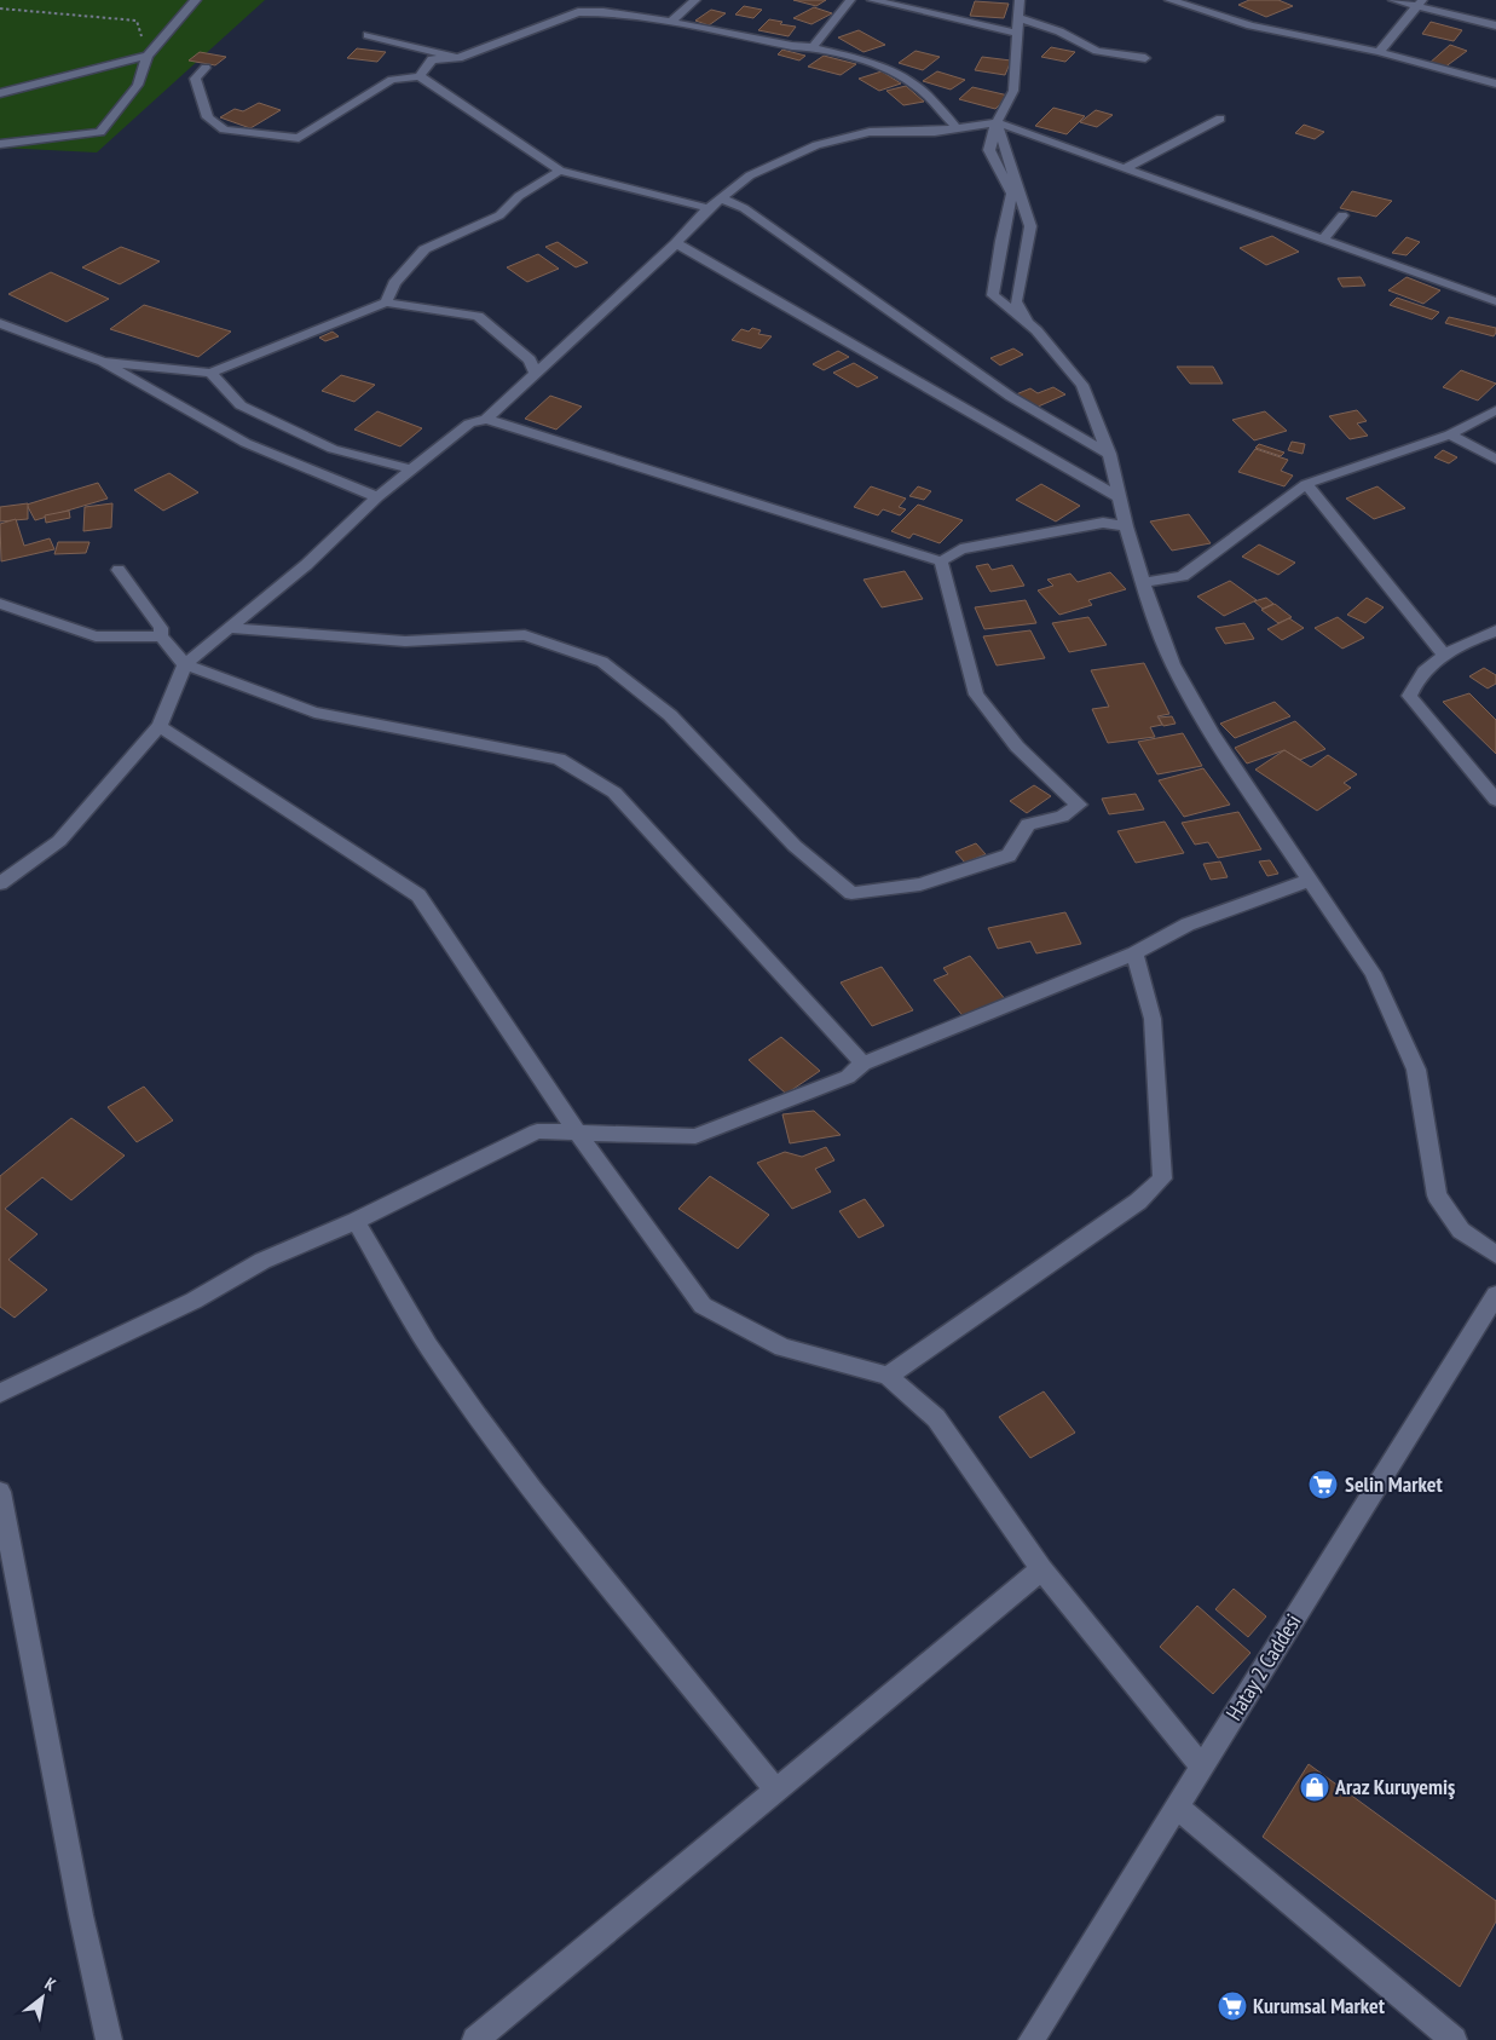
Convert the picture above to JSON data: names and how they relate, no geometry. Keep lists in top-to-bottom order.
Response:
{
  "streets": {
    "street": ["Hatay 2 Caddesi"]
  },
  "places": {
    "supermarket": ["Selin Market", "Kurumsal Market"],
    "shop": ["Araz Kuruyemiş"]
  },
  "north": "top right"
}
